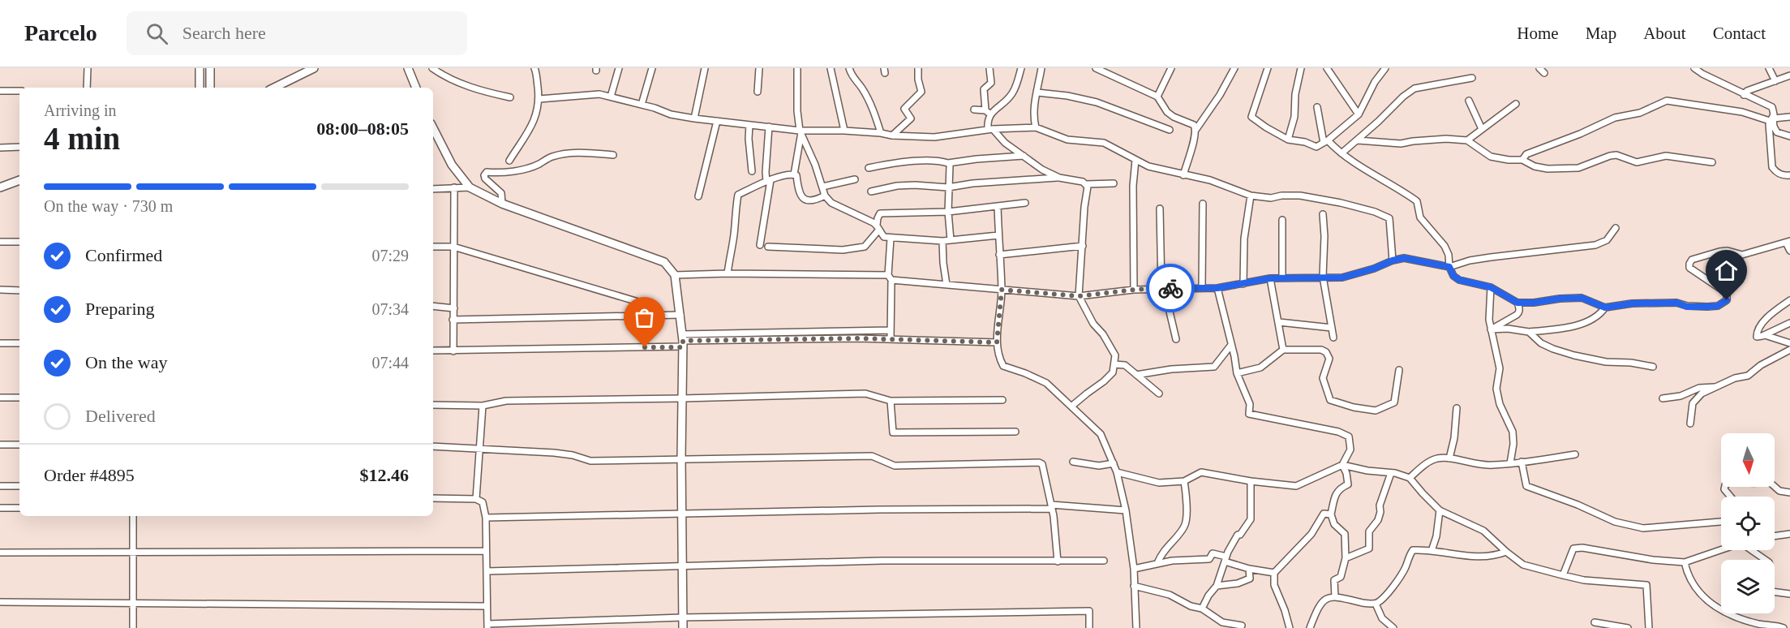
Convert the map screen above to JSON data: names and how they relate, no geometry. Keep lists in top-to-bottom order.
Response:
{
  "north": "bottom",
  "page": {
    "header": "Parcelo",
    "search": "Search here",
    "nav": [
      "Home",
      "Map",
      "About",
      "Contact"
    ],
    "heading": ["4 min", "Arriving in", "08:00–08:05"],
    "panel": ["Order #4895", "$12.46"],
    "bar": "On the way · 730 m",
    "list": [
      ["Confirmed", "07:29"],
      ["Preparing", "07:34"],
      ["On the way", "07:44"],
      "Delivered"
    ]
  }
}
